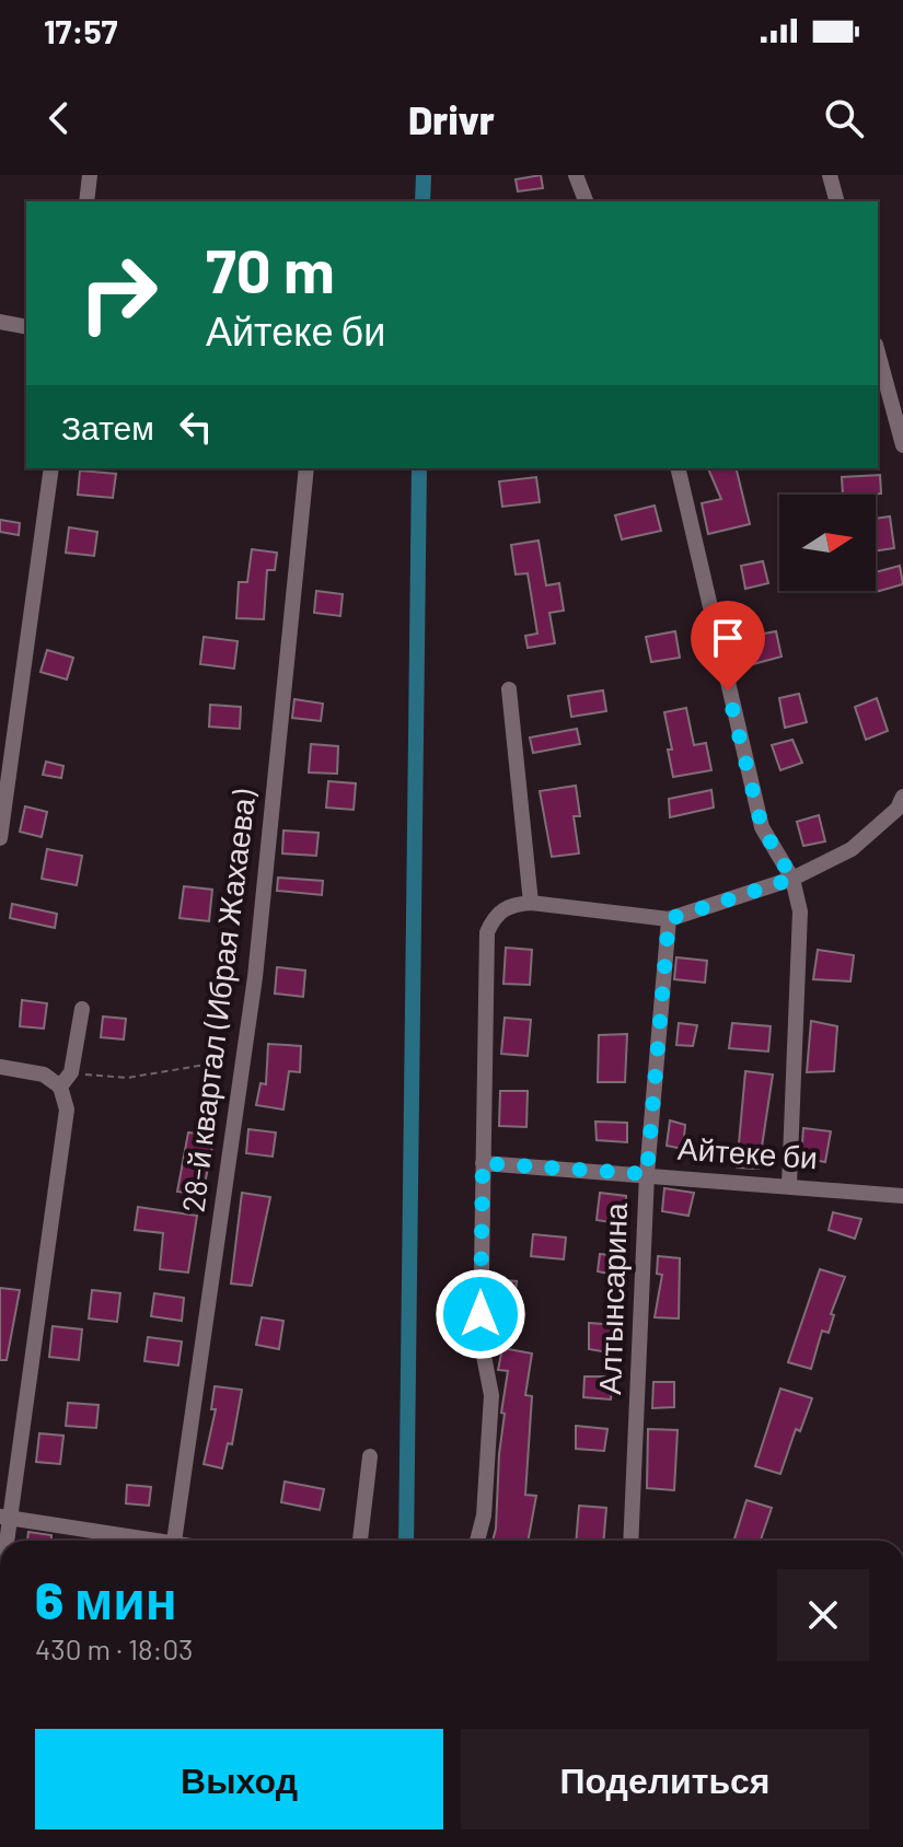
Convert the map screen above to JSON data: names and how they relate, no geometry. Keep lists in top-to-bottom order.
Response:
{
  "streets": {
    "street": ["28-й квартал (Ибрая Жахаева)", "Айтеке би", "Алтынсарина"]
  },
  "crossings": [
    ["Айтеке би", "Алтынсарина"]
  ],
  "north": "right",
  "page": {
    "status": "17:57",
    "header": "Drivr",
    "turn": ["70 m", "Айтеке би"],
    "then": "Затем",
    "heading": ["6 мин", "430 m · 18:03"],
    "buttons": ["Выход", "Поделиться"]
  }
}
